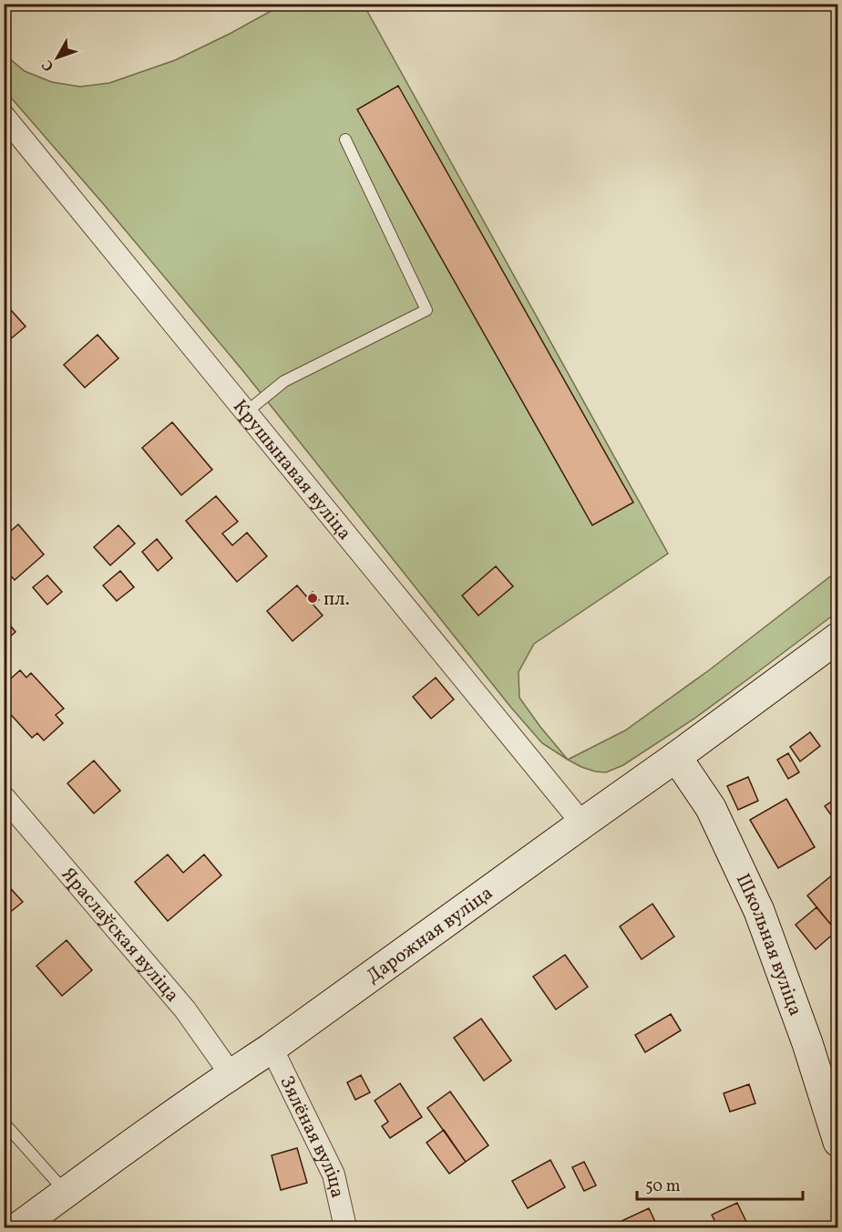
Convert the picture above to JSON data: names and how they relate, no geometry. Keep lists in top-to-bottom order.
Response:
{
  "streets": {
    "main road": ["Дарожная вуліца", "Школьная вуліца"],
    "street": ["Крушынавая вуліца", "Яраслаўская вуліца", "Зялёная вуліца"]
  },
  "crossings": [
    ["Крушынавая вуліца", "Дарожная вуліца"],
    ["Яраслаўская вуліца", "Дарожная вуліца"],
    ["Дарожная вуліца", "Школьная вуліца"],
    ["Дарожная вуліца", "Зялёная вуліца"]
  ],
  "places": ["пл."],
  "scale_bar": "50 m",
  "north": "bottom left"
}
